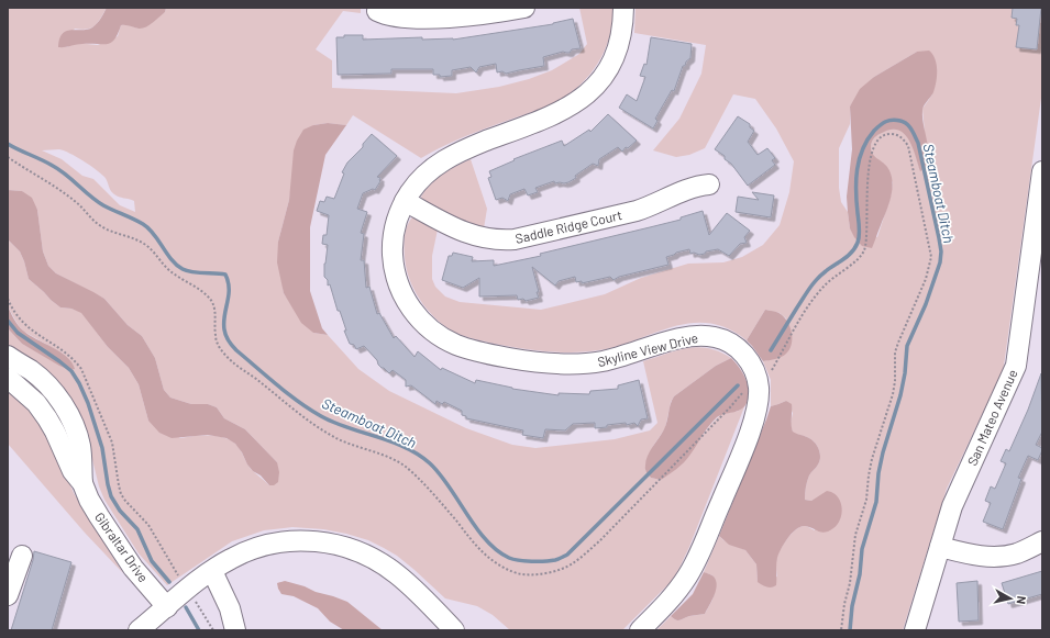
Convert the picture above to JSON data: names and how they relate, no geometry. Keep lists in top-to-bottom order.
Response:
{
  "streets": {
    "street": [
      "Saddle Ridge Court",
      "Skyline View Drive",
      "San Mateo Avenue",
      "Gibraltar Drive"
    ]
  },
  "crossings": [
    ["Saddle Ridge Court", "Skyline View Drive"]
  ],
  "water": ["Steamboat Ditch"],
  "north": "right"
}
